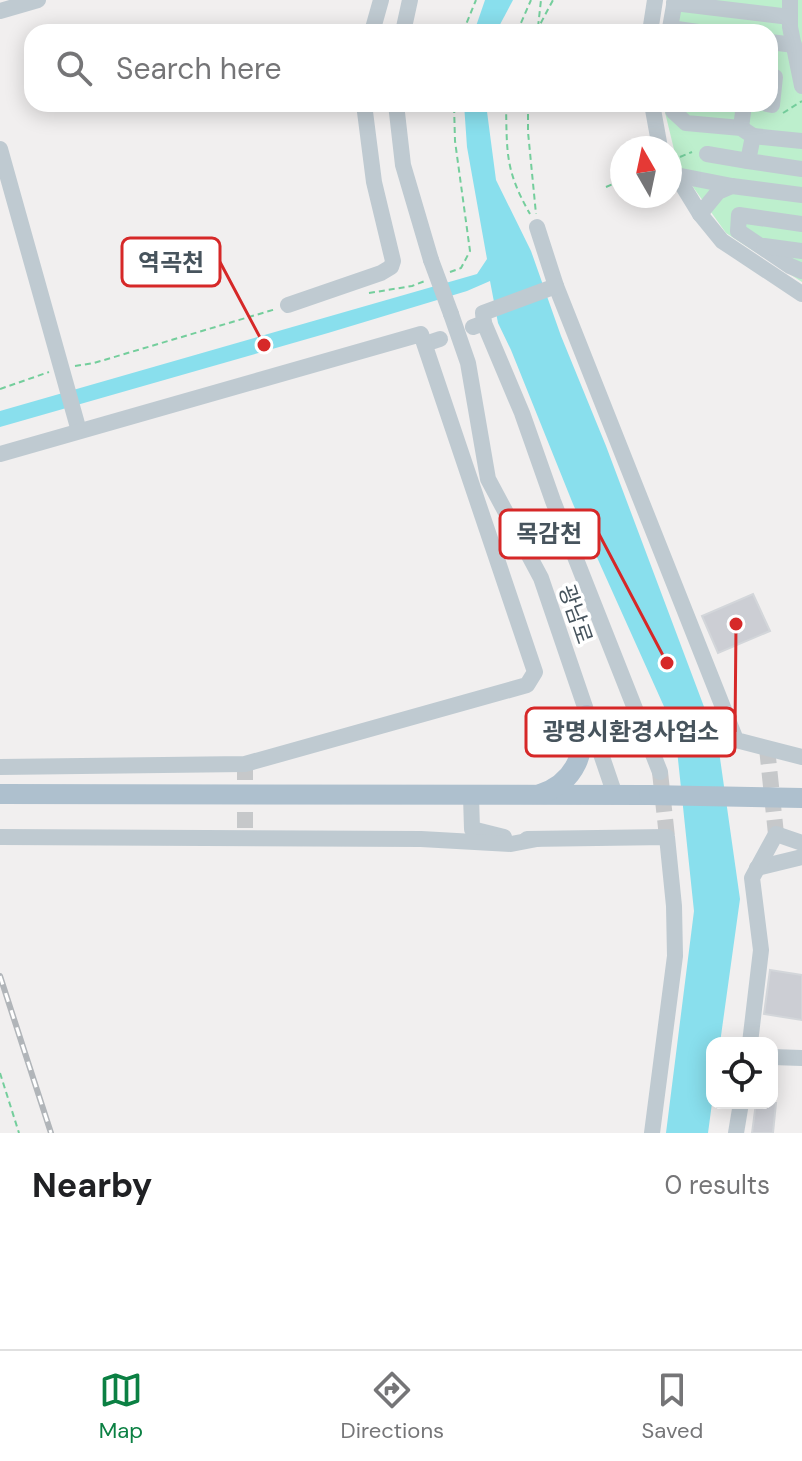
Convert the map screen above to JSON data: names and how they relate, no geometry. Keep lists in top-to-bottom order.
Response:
{
  "streets": {
    "street": ["광남로"]
  },
  "places": ["역곡천", "광명시환경사업소", "목감천"],
  "north": "top",
  "page": {
    "search": "Search here",
    "heading": ["Nearby", "0 results"],
    "nav": ["Map", "Directions", "Saved"]
  }
}
